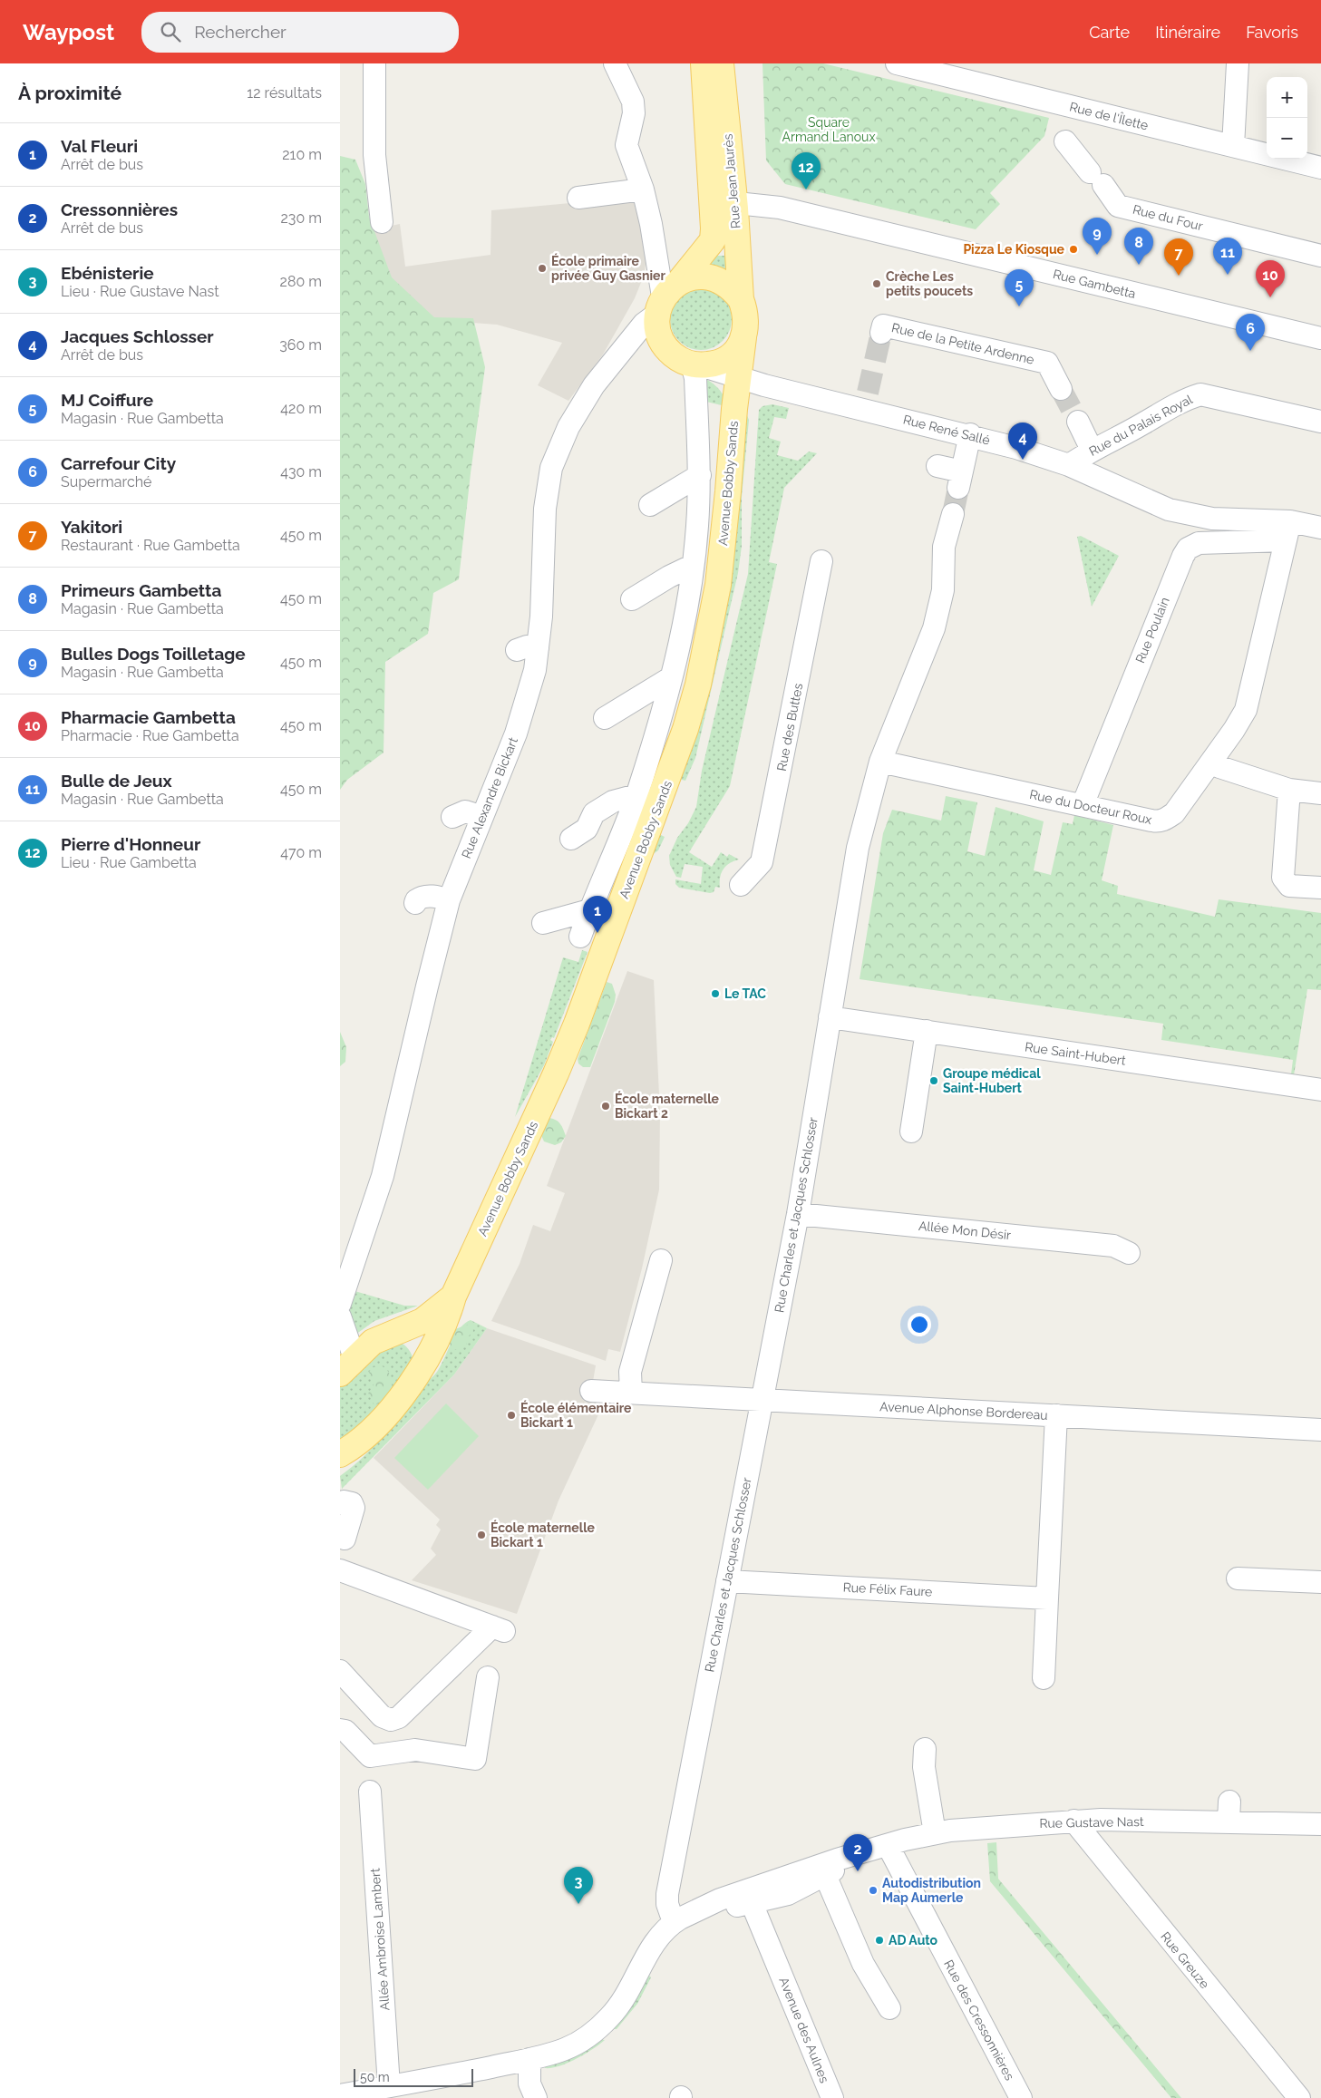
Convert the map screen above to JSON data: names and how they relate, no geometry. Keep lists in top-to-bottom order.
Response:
{
  "streets": {
    "main road": ["Rue Jean Jaurès", "Avenue Bobby Sands"],
    "street": [
      "Rue de l'Îlette",
      "Rue du Four",
      "Rue Gambetta",
      "Rue de la Petite Ardenne",
      "Rue du Palais Royal",
      "Rue René Sallé",
      "Rue Poulain",
      "Rue des Buttes",
      "Rue Alexandre Bickart",
      "Rue du Docteur Roux",
      "Rue Saint-Hubert",
      "Rue Charles et Jacques Schlosser",
      "Allée Mon Désir",
      "Avenue Alphonse Bordereau",
      "Rue Félix Faure",
      "Rue Gustave Nast",
      "Allée Ambroise Lambert",
      "Rue Greuze",
      "Rue des Cressonnières",
      "Avenue des Aulnes"
    ]
  },
  "crossings": [
    ["Rue Jean Jaurès", "Rue Gambetta"],
    ["Rue Jean Jaurès", "Rue René Sallé"],
    ["Rue Jean Jaurès", "Avenue Bobby Sands"],
    ["Rue Jean Jaurès", "Rue Alexandre Bickart"],
    ["Rue du Palais Royal", "Rue René Sallé"],
    ["Rue René Sallé", "Avenue Bobby Sands"],
    ["Rue René Sallé", "Rue Poulain"],
    ["Rue René Sallé", "Rue Alexandre Bickart"],
    ["Rue René Sallé", "Rue du Docteur Roux"],
    ["Avenue Bobby Sands", "Rue Alexandre Bickart"],
    ["Rue Poulain", "Rue du Docteur Roux"],
    ["Rue du Docteur Roux", "Rue Charles et Jacques Schlosser"],
    ["Rue Saint-Hubert", "Rue Charles et Jacques Schlosser"],
    ["Rue Charles et Jacques Schlosser", "Allée Mon Désir"],
    ["Rue Charles et Jacques Schlosser", "Avenue Alphonse Bordereau"],
    ["Rue Charles et Jacques Schlosser", "Rue Félix Faure"],
    ["Rue Charles et Jacques Schlosser", "Rue Gustave Nast"],
    ["Rue Gustave Nast", "Allée Ambroise Lambert"],
    ["Rue Gustave Nast", "Rue Greuze"],
    ["Rue Gustave Nast", "Rue des Cressonnières"],
    ["Rue Gustave Nast", "Avenue des Aulnes"]
  ],
  "parks": ["Square Armand Lanoux"],
  "places": [
    "Pizza Le Kiosque",
    "École primaire privée Guy Gasnier",
    "Crèche Les petits poucets",
    "Le TAC",
    "Groupe médical Saint-Hubert",
    "École maternelle Bickart 2",
    "École élémentaire Bickart 1",
    "École maternelle Bickart 1",
    "Autodistribution Map Aumerle",
    "AD Auto"
  ],
  "scale_bar": "50 m",
  "page": {
    "header": "Waypost",
    "search": "Rechercher",
    "nav": ["Carte", "Itinéraire", "Favoris"],
    "heading": ["À proximité", "12 résultats"],
    "map_buttons": ["+", "−"],
    "list": [
      {
        "mark": "1",
        "name": "Val Fleuri",
        "note": "Arrêt de bus",
        "value": "210 m"
      },
      {
        "mark": "2",
        "name": "Cressonnières",
        "note": "Arrêt de bus",
        "value": "230 m"
      },
      {
        "mark": "3",
        "name": "Ebénisterie",
        "note": "Lieu · Rue Gustave Nast",
        "value": "280 m"
      },
      {
        "mark": "4",
        "name": "Jacques Schlosser",
        "note": "Arrêt de bus",
        "value": "360 m"
      },
      {
        "mark": "5",
        "name": "MJ Coiffure",
        "note": "Magasin · Rue Gambetta",
        "value": "420 m"
      },
      {
        "mark": "6",
        "name": "Carrefour City",
        "note": "Supermarché",
        "value": "430 m"
      },
      {
        "mark": "7",
        "name": "Yakitori",
        "note": "Restaurant · Rue Gambetta",
        "value": "450 m"
      },
      {
        "mark": "8",
        "name": "Primeurs Gambetta",
        "note": "Magasin · Rue Gambetta",
        "value": "450 m"
      },
      {
        "mark": "9",
        "name": "Bulles Dogs Toilletage",
        "note": "Magasin · Rue Gambetta",
        "value": "450 m"
      },
      {
        "mark": "10",
        "name": "Pharmacie Gambetta",
        "note": "Pharmacie · Rue Gambetta",
        "value": "450 m"
      },
      {
        "mark": "11",
        "name": "Bulle de Jeux",
        "note": "Magasin · Rue Gambetta",
        "value": "450 m"
      },
      {
        "mark": "12",
        "name": "Pierre d'Honneur",
        "note": "Lieu · Rue Gambetta",
        "value": "470 m"
      }
    ],
    "pins": [
      "12",
      "9",
      "8",
      "11",
      "7",
      "10",
      "5",
      "6",
      "4",
      "1",
      "2",
      "3"
    ],
    "scale": "50 m"
  }
}
